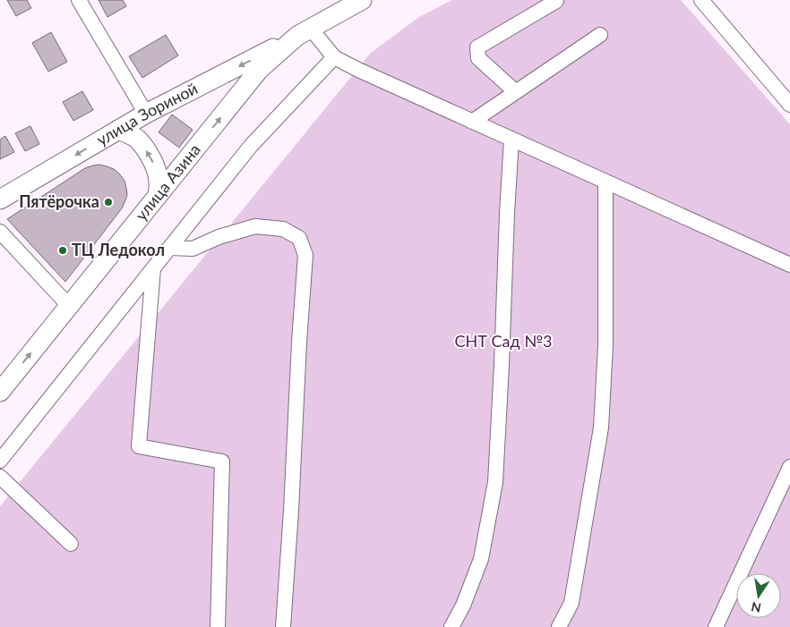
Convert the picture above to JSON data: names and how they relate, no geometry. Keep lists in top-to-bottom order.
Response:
{
  "streets": {
    "main road": ["улица Зориной", "улица Азина"]
  },
  "crossings": [
    ["улица Зориной", "улица Азина"]
  ],
  "one_way": ["улица Зориной", "улица Азина"],
  "parks": ["СНТ Сад №3"],
  "places": ["Пятёрочка", "ТЦ Ледокол"],
  "north": "bottom"
}
